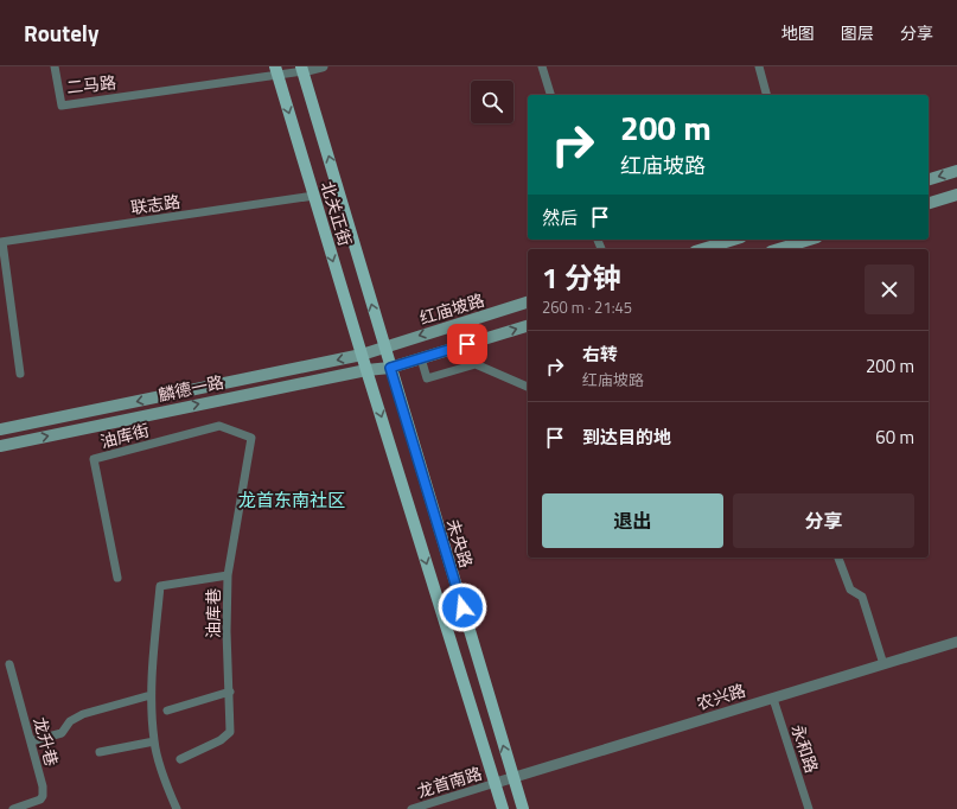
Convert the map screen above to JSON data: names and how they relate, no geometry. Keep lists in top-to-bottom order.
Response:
{
  "streets": {
    "main road": [
      "北关正街",
      "红庙坡路",
      "麟德一路",
      "未央路"
    ],
    "street": [
      "二马路",
      "联志路",
      "油库街",
      "油库巷",
      "农兴路",
      "龙升巷",
      "永和路",
      "龙首南路"
    ]
  },
  "crossings": [
    ["二马路", "北关正街"],
    ["联志路", "北关正街"],
    ["北关正街", "红庙坡路"],
    ["北关正街", "麟德一路"],
    ["北关正街", "未央路"],
    ["红庙坡路", "麟德一路"],
    ["麟德一路", "未央路"],
    ["油库街", "油库巷"],
    ["未央路", "农兴路"],
    ["农兴路", "永和路"],
    ["农兴路", "龙首南路"]
  ],
  "districts": ["龙首东南社区"],
  "page": {
    "header": "Routely",
    "nav": ["地图", "图层", "分享"],
    "turn": ["200 m", "红庙坡路"],
    "then": "然后",
    "heading": ["1 分钟", "260 m · 21:45"],
    "list": [
      {
        "name": "右转",
        "note": "红庙坡路",
        "value": "200 m"
      },
      {
        "name": "到达目的地",
        "value": "60 m"
      }
    ],
    "buttons": ["退出", "分享"]
  }
}
